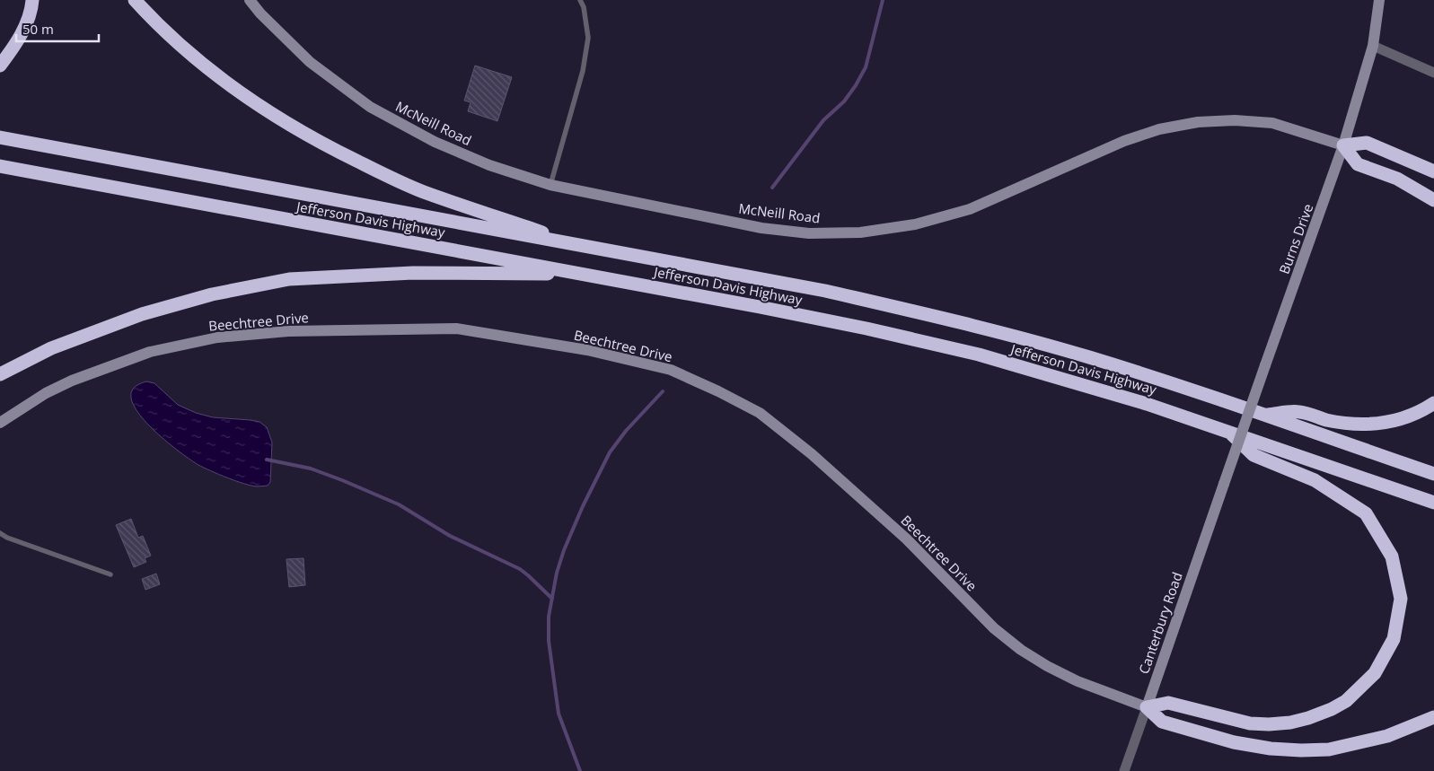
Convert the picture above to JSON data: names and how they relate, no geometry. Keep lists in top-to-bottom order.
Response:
{
  "streets": {
    "highway": ["Jefferson Davis Highway"],
    "street": [
      "McNeill Road",
      "Burns Drive",
      "Beechtree Drive",
      "Canterbury Road"
    ]
  },
  "crossings": [
    ["McNeill Road", "Burns Drive"],
    ["Burns Drive", "Canterbury Road"],
    ["Beechtree Drive", "Canterbury Road"]
  ],
  "scale_bar": "50 m"
}
